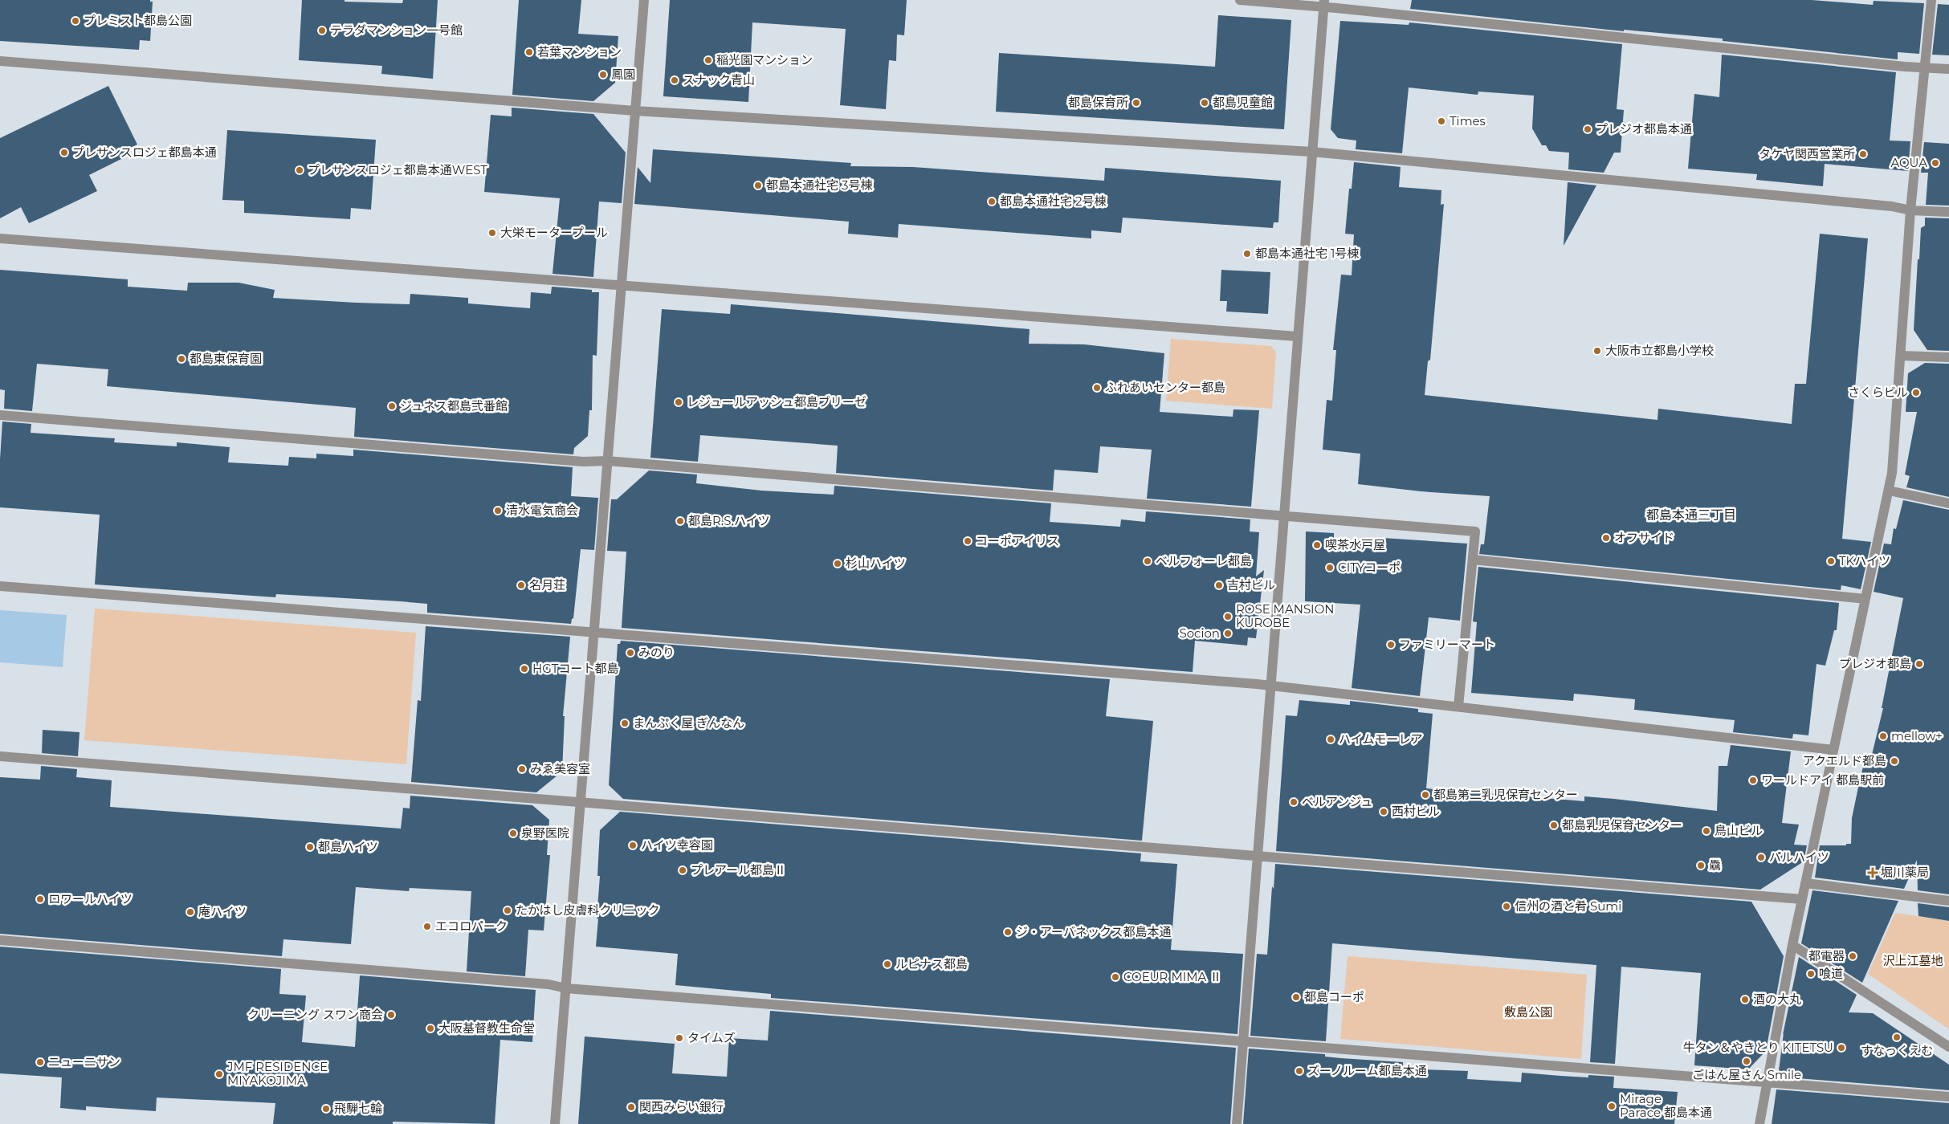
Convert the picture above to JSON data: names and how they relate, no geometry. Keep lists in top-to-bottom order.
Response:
{
  "districts": ["都島本通三丁目"],
  "parks": ["沢上江墓地", "敷島公園"],
  "places": {
    "other": [
      "プレミスト都島公園",
      "テラダマンション一号館",
      "若葉マンション",
      "稲光園マンション",
      "鳳園",
      "スナック青山",
      "都島保育所",
      "都島児童館",
      "Times",
      "プレジオ都島本通",
      "プレサンスロジェ都島本通",
      "タケヤ関西営業所",
      "AQUA",
      "プレサンスロジェ都島本通WEST",
      "都島本通社宅 3号棟",
      "都島本通社宅 2号棟",
      "大栄モータープール",
      "都島本通社宅 1号棟",
      "大阪市立都島小学校",
      "都島東保育園",
      "ふれあいセンター都島",
      "さくらビル",
      "レジュールアッシュ都島ブリーゼ",
      "ジュネス都島弐番館",
      "清水電気商会",
      "都島R.S.ハイツ",
      "オフサイド",
      "コーポアイリス",
      "喫茶水戸屋",
      "ベルフォーレ都島",
      "TKハイツ",
      "杉山ハイツ",
      "CITYコーポ",
      "名月荘",
      "吉村ビル",
      "ROSE MANSION KUROBE",
      "Socion",
      "ファミリーマート",
      "みのり",
      "プレジオ都島",
      "HGTコート都島",
      "まんぷく屋 ぎんなん",
      "mellow+",
      "ハイムモーレア",
      "アクエルド都島",
      "みゑ美容室",
      "ワールドアイ 都島駅前",
      "都島第二乳児保育センター",
      "ベルアンジュ",
      "西村ビル",
      "都島乳児保育センター",
      "鳥山ビル",
      "泉野医院",
      "ハイツ幸容園",
      "都島ハイツ",
      "パルハイツ",
      "驫",
      "プレアール都島Ⅱ",
      "ロワールハイツ",
      "信州の酒と肴 Sumi",
      "たかはし皮膚科クリニック",
      "庵ハイツ",
      "エコロパーク",
      "ジ・アーバネックス都島本通",
      "都電器",
      "ルピナス都島",
      "喰道",
      "COEUR MIMA Ⅱ",
      "都島コーポ",
      "酒の大丸",
      "クリーニング スワン商会",
      "大阪基督教生命堂",
      "すなっくえむ",
      "タイムズ",
      "牛タン＆やきとり KITETSU",
      "ごはん屋さん Smile",
      "ニューニサン",
      "ズーノルーム都島本通",
      "JMF RESIDENCE MIYAKOJIMA",
      "Mirage Parace 都島本通",
      "関西みらい銀行",
      "飛騨七輪"
    ],
    "health": ["堀川薬局"]
  }
}
